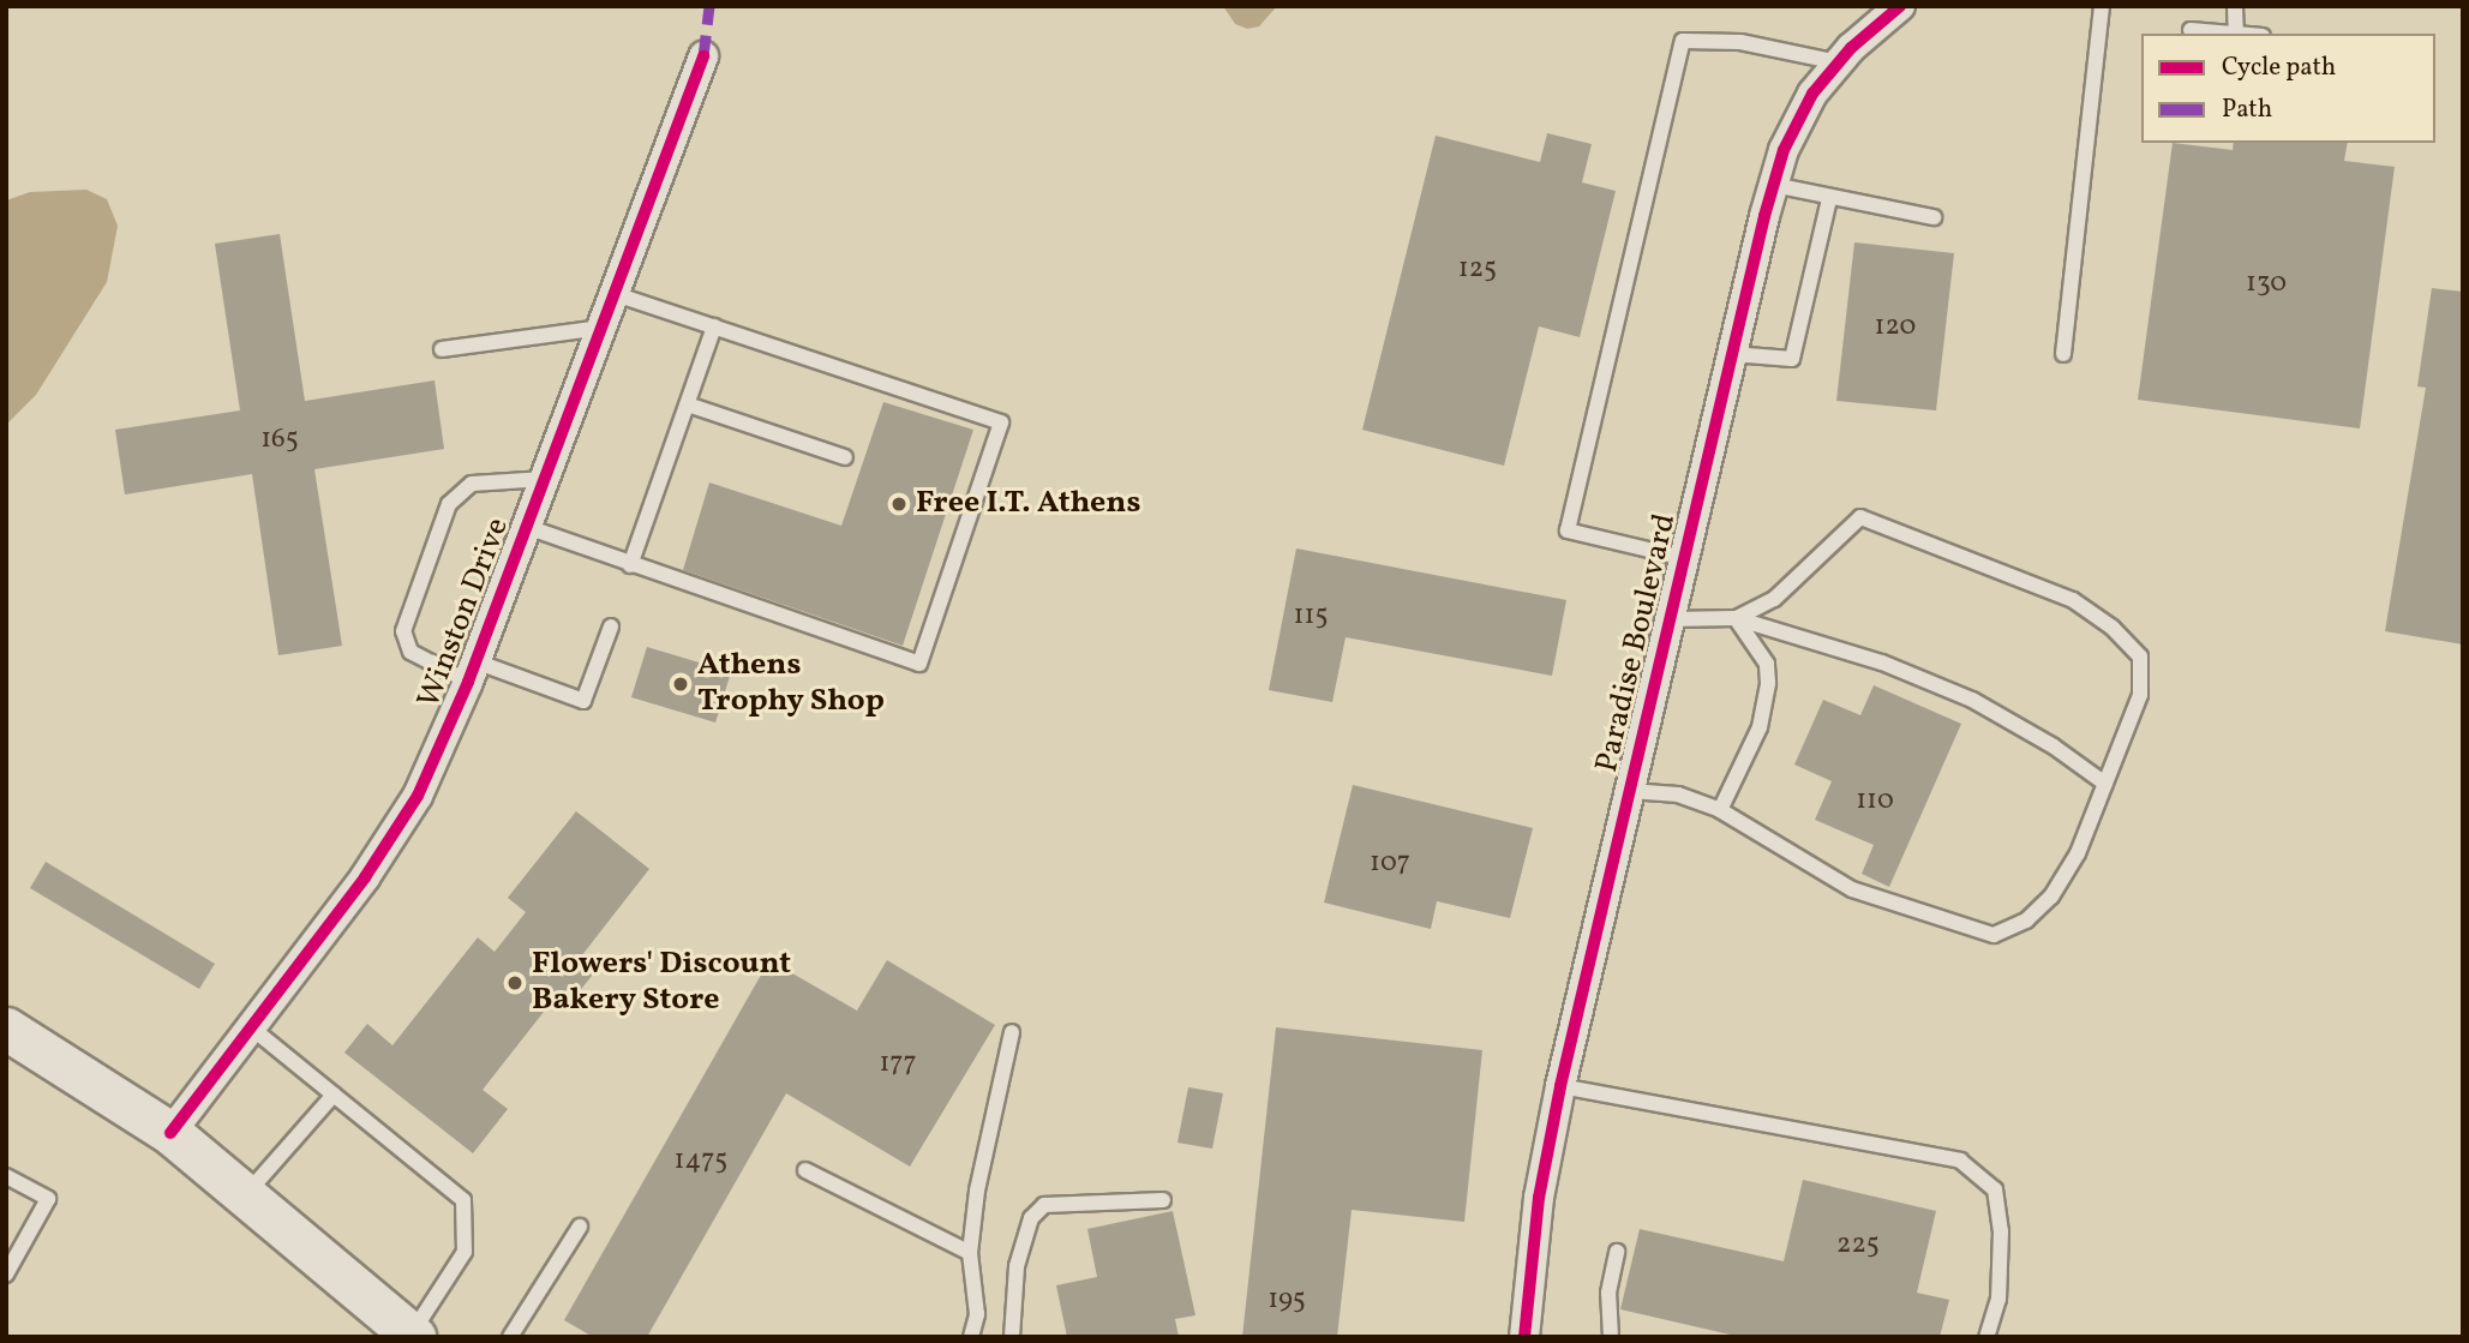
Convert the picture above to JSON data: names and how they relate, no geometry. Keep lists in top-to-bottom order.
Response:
{
  "streets": {
    "street": ["Winston Drive", "Paradise Boulevard"]
  },
  "places": ["Free I.T. Athens", "Athens Trophy Shop", "Flowers' Discount Bakery Store"],
  "house_numbers": [
    "125",
    "130",
    "120",
    "165",
    "115",
    "110",
    "107",
    "177",
    "1475",
    "225",
    "195"
  ],
  "legend": ["Cycle path", "Path"]
}
